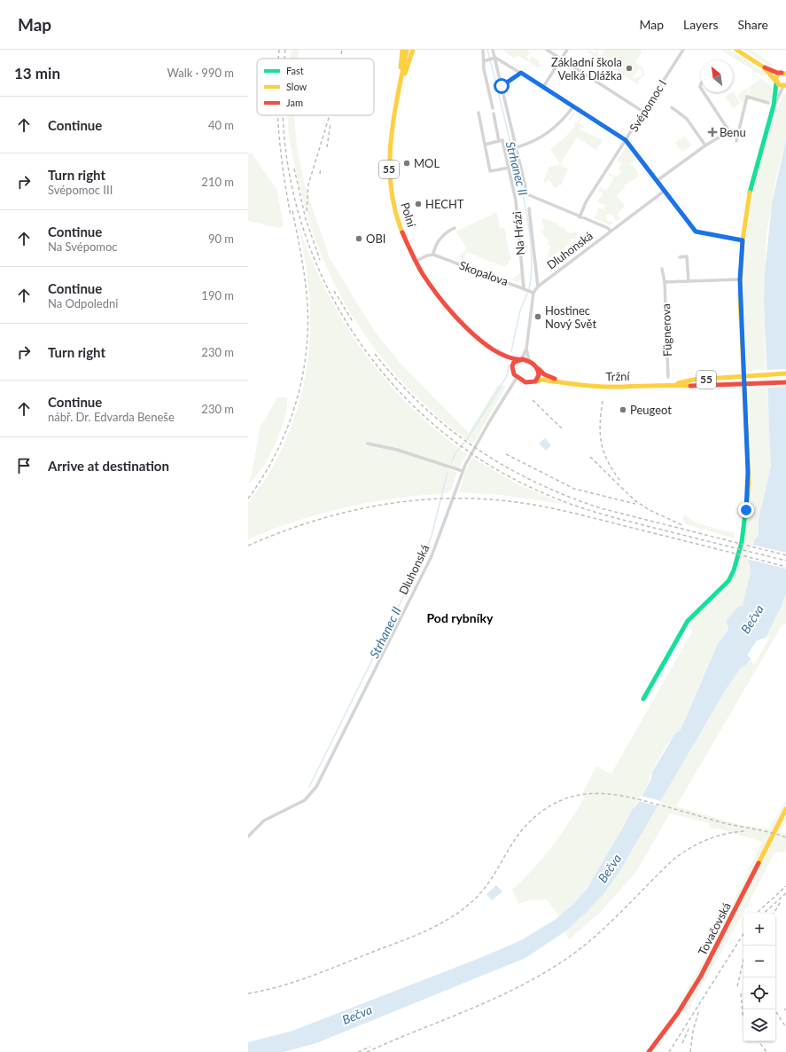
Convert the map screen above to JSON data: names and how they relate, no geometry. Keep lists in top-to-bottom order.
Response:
{
  "streets": {
    "main road": [
      "55",
      "Polní",
      "Tržní",
      "Tovačovská"
    ],
    "street": [
      "Svépomoc I",
      "Na Hrázi",
      "Dluhonská",
      "Skopalova",
      "Fügnerova"
    ]
  },
  "crossings": [
    ["Svépomoc I", "Na Hrázi"],
    ["55", "Polní"],
    ["55", "Dluhonská"],
    ["55", "Tržní"],
    ["Polní", "Dluhonská"],
    ["Polní", "Tržní"],
    ["Na Hrázi", "Dluhonská"],
    ["Na Hrázi", "Skopalova"],
    ["Dluhonská", "Skopalova"],
    ["Dluhonská", "Tržní"]
  ],
  "districts": ["Pod rybníky"],
  "water": ["Strhanec II", "Bečva"],
  "places": {
    "other": [
      "Základní škola Velká Dlážka",
      "MOL",
      "HECHT",
      "OBI",
      "Hostinec Nový Svět",
      "Peugeot"
    ],
    "health": ["Benu"]
  },
  "legend": ["Fast", "Slow", "Jam"],
  "north": "top left",
  "page": {
    "header": "Map",
    "nav": ["Map", "Layers", "Share"],
    "heading": ["13 min", "Walk · 990 m"],
    "list": [
      ["Continue", "40 m"],
      ["Turn right", "Svépomoc III", "210 m"],
      ["Continue", "Na Svépomoc", "90 m"],
      ["Continue", "Na Odpoledni", "190 m"],
      ["Turn right", "230 m"],
      ["Continue", "nábř. Dr. Edvarda Beneše", "230 m"],
      "Arrive at destination"
    ],
    "map_buttons": ["+", "−"]
  }
}
